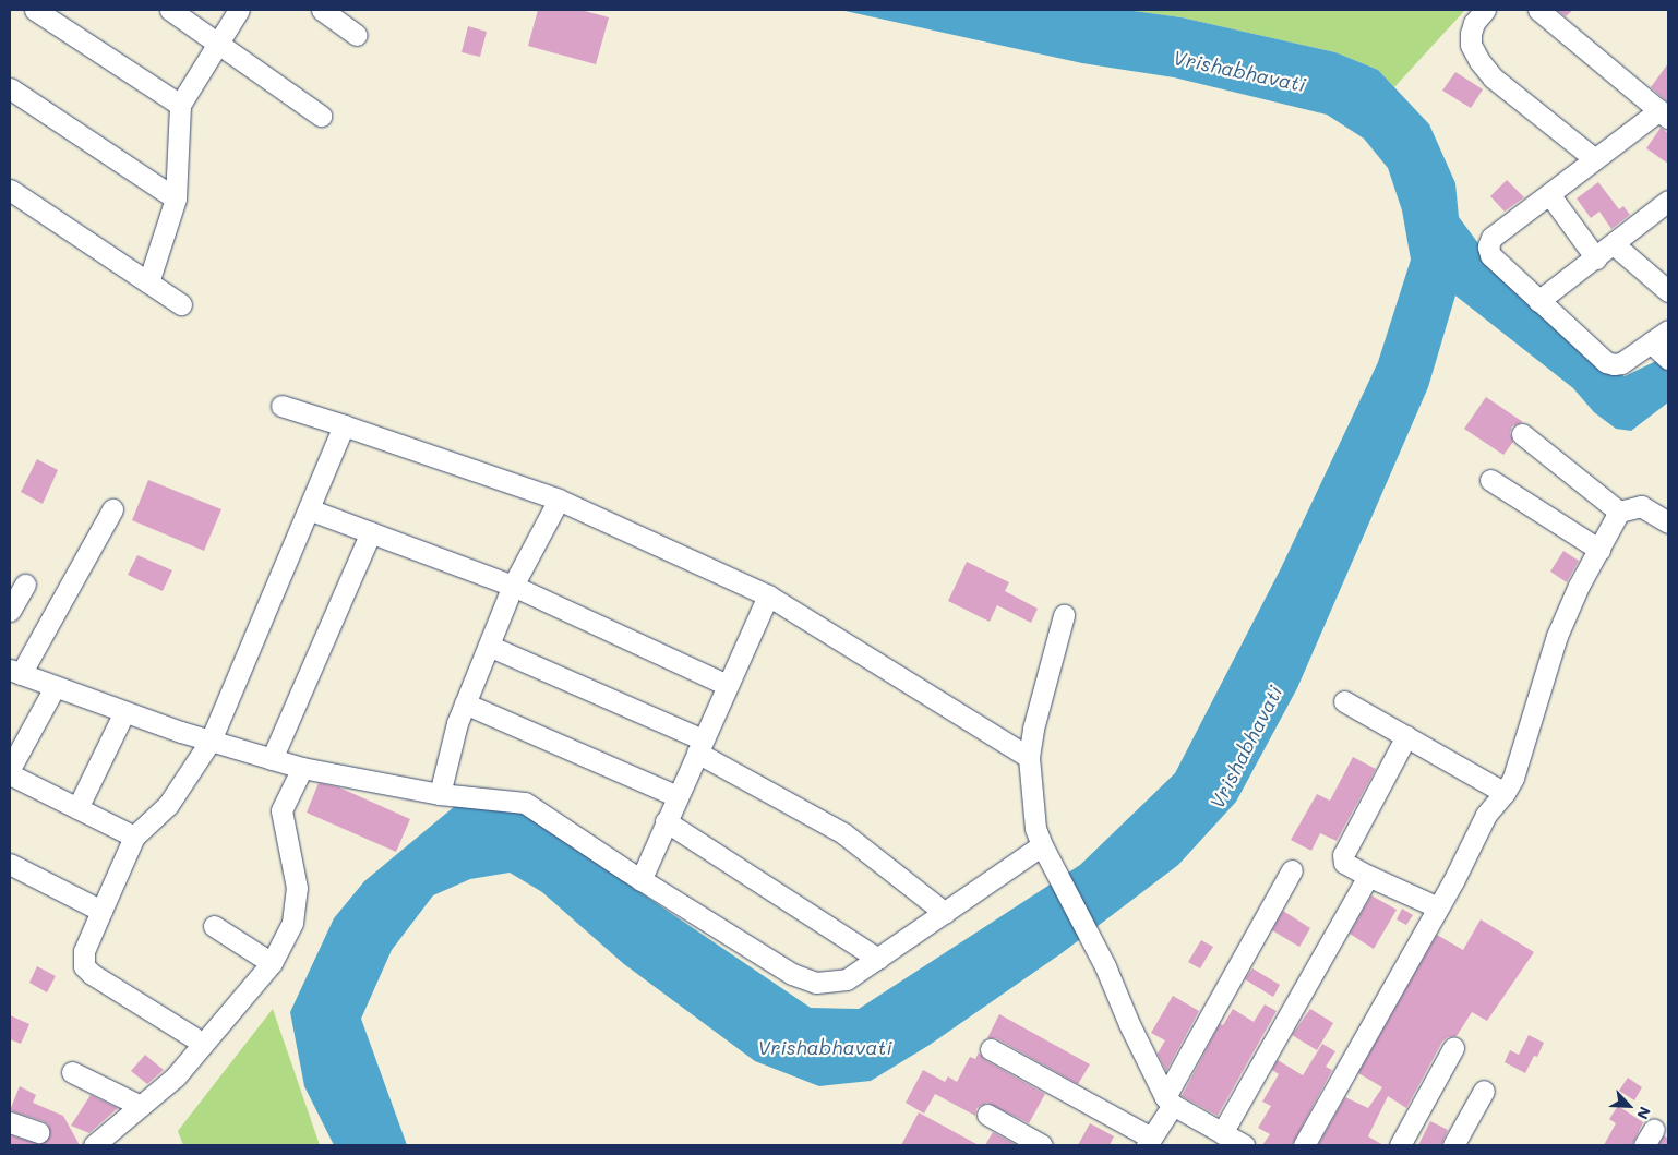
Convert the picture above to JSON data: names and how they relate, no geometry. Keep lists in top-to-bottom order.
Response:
{
  "water": ["Vrishabhavati"],
  "north": "bottom right"
}
